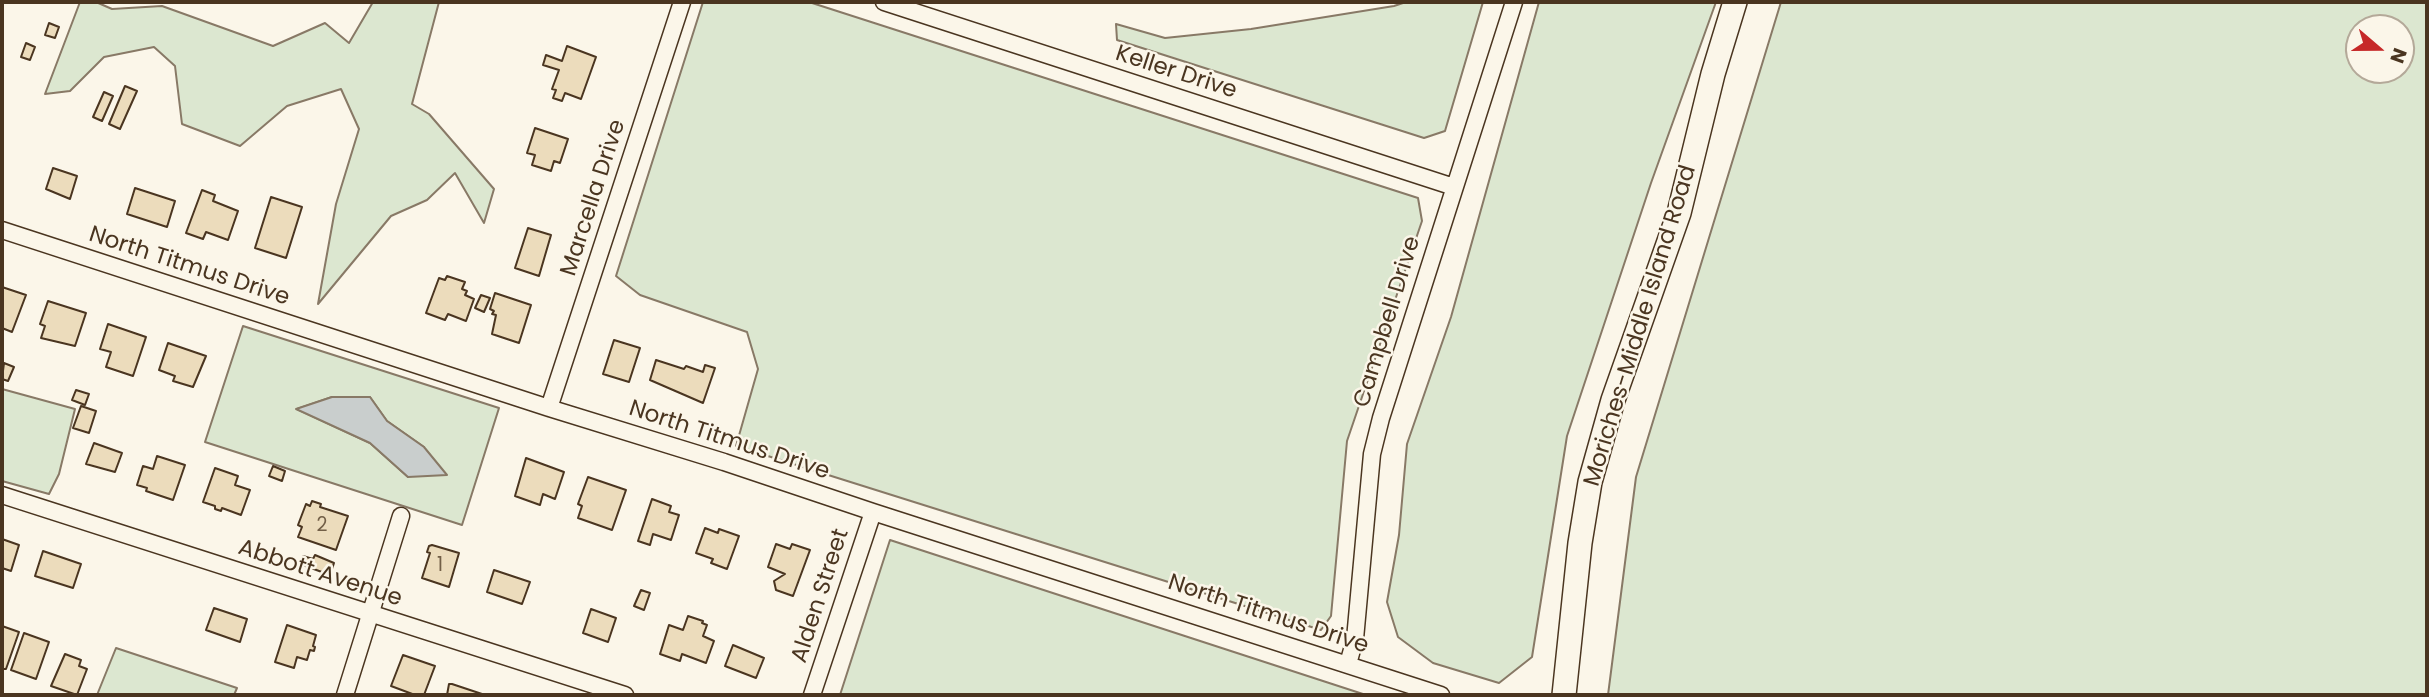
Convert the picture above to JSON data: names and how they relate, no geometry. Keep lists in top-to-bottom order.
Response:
{
  "streets": {
    "main road": ["Moriches-Middle Island Road"],
    "street": [
      "Keller Drive",
      "Marcella Drive",
      "North Titmus Drive",
      "Campbell Drive",
      "Abbott Avenue",
      "Alden Street"
    ]
  },
  "crossings": [
    ["Keller Drive", "Campbell Drive"],
    ["Marcella Drive", "North Titmus Drive"],
    ["North Titmus Drive", "Campbell Drive"],
    ["North Titmus Drive", "Alden Street"]
  ],
  "house_numbers": ["2", "1"],
  "north": "right"
}
